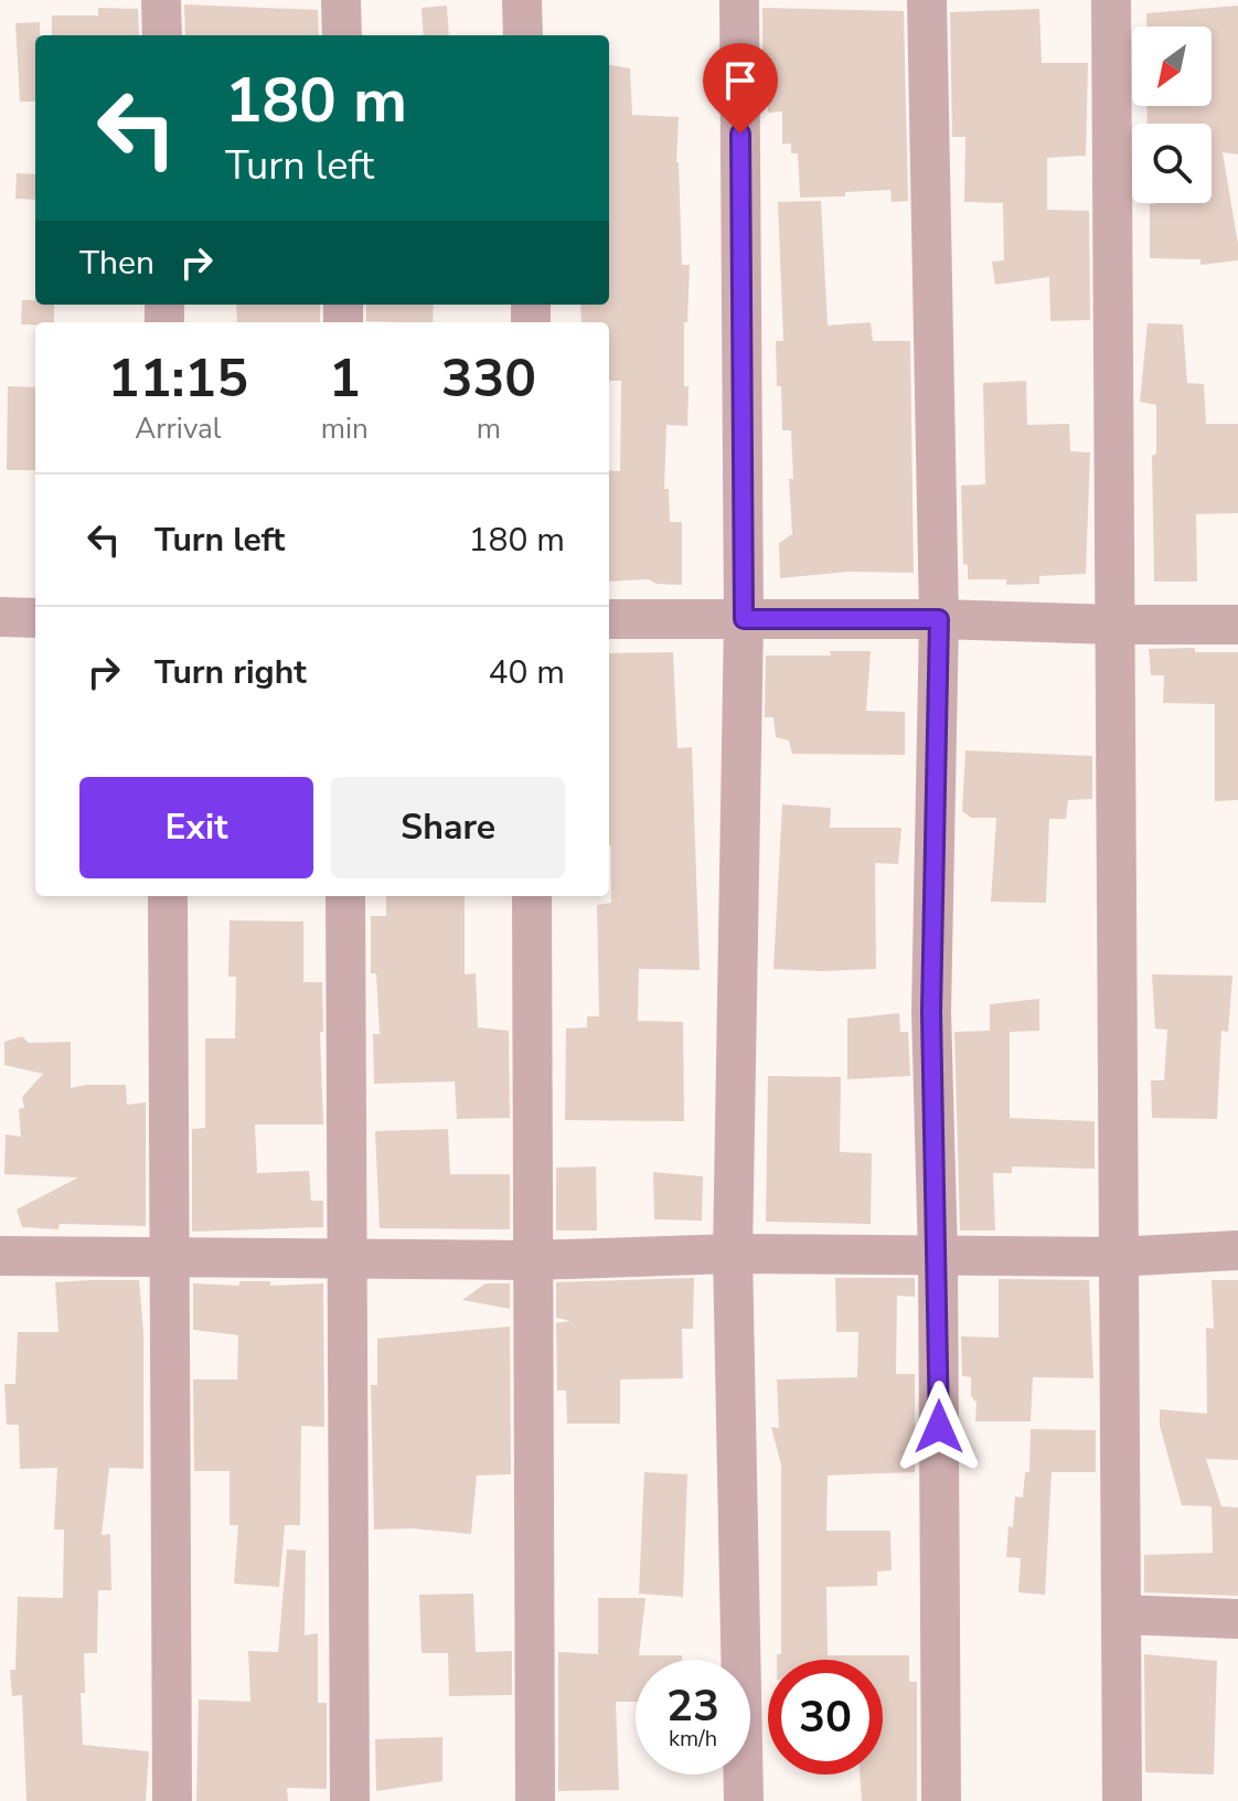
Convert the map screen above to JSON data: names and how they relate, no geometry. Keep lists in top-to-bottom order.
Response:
{
  "north": "bottom left",
  "page": {
    "turn": ["180 m", "Turn left"],
    "then": "Then",
    "eta": [
      "11:15",
      "Arrival",
      "1",
      "min",
      "330",
      "m"
    ],
    "list": [
      {
        "name": "Turn left",
        "value": "180 m"
      },
      {
        "name": "Turn right",
        "value": "40 m"
      }
    ],
    "buttons": ["Exit", "Share"],
    "speed": "23 km/h",
    "limit": "30"
  }
}
